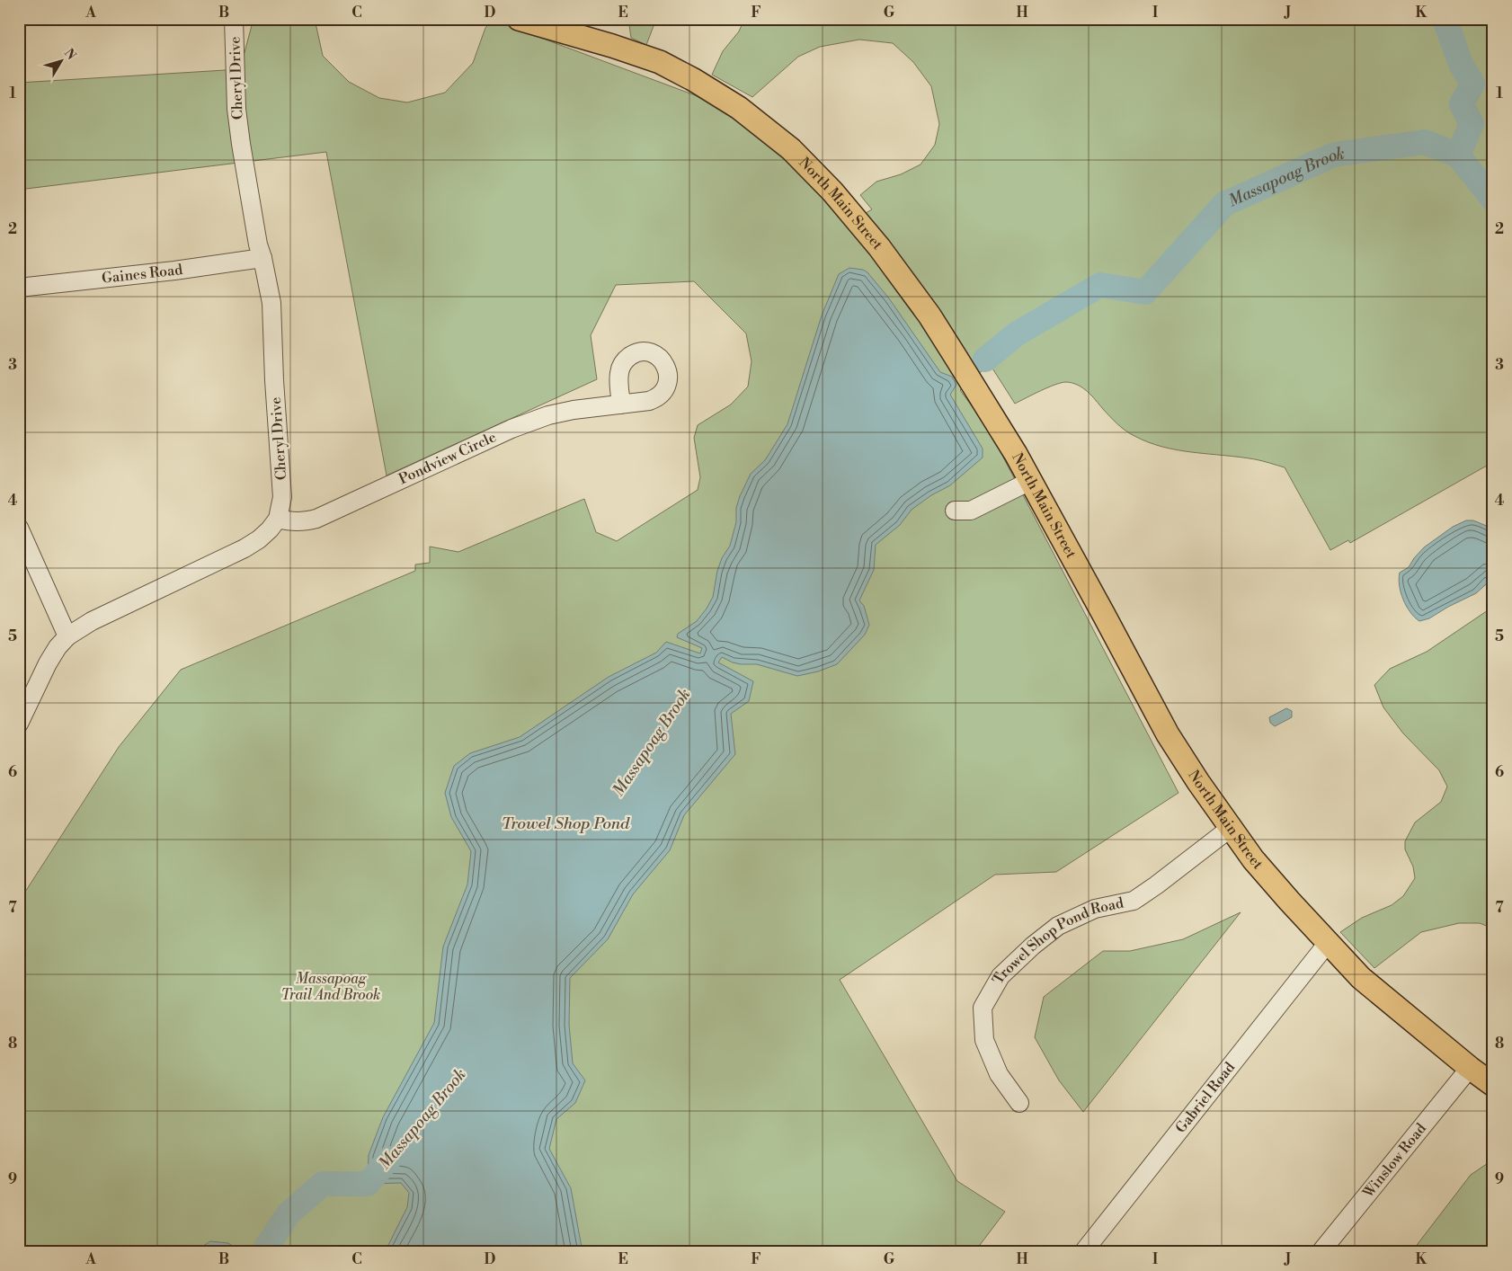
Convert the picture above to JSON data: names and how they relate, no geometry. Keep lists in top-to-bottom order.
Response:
{
  "streets": {
    "main road": ["North Main Street"],
    "street": [
      "Cheryl Drive",
      "Gaines Road",
      "Pondview Circle",
      "Trowel Shop Pond Road",
      "Gabriel Road",
      "Winslow Road"
    ]
  },
  "crossings": [
    ["Cheryl Drive", "Gaines Road"],
    ["Cheryl Drive", "Pondview Circle"],
    ["North Main Street", "Trowel Shop Pond Road"],
    ["North Main Street", "Gabriel Road"],
    ["North Main Street", "Winslow Road"]
  ],
  "water": ["Massapoag Brook", "Trowel Shop Pond"],
  "parks": ["Massapoag Trail And Brook"],
  "north": "top right",
  "grid": {
    "columns": [
      "A",
      "B",
      "C",
      "D",
      "E",
      "F",
      "G",
      "H",
      "I",
      "J",
      "K"
    ],
    "rows": [
      "1",
      "2",
      "3",
      "4",
      "5",
      "6",
      "7",
      "8",
      "9"
    ]
  }
}
